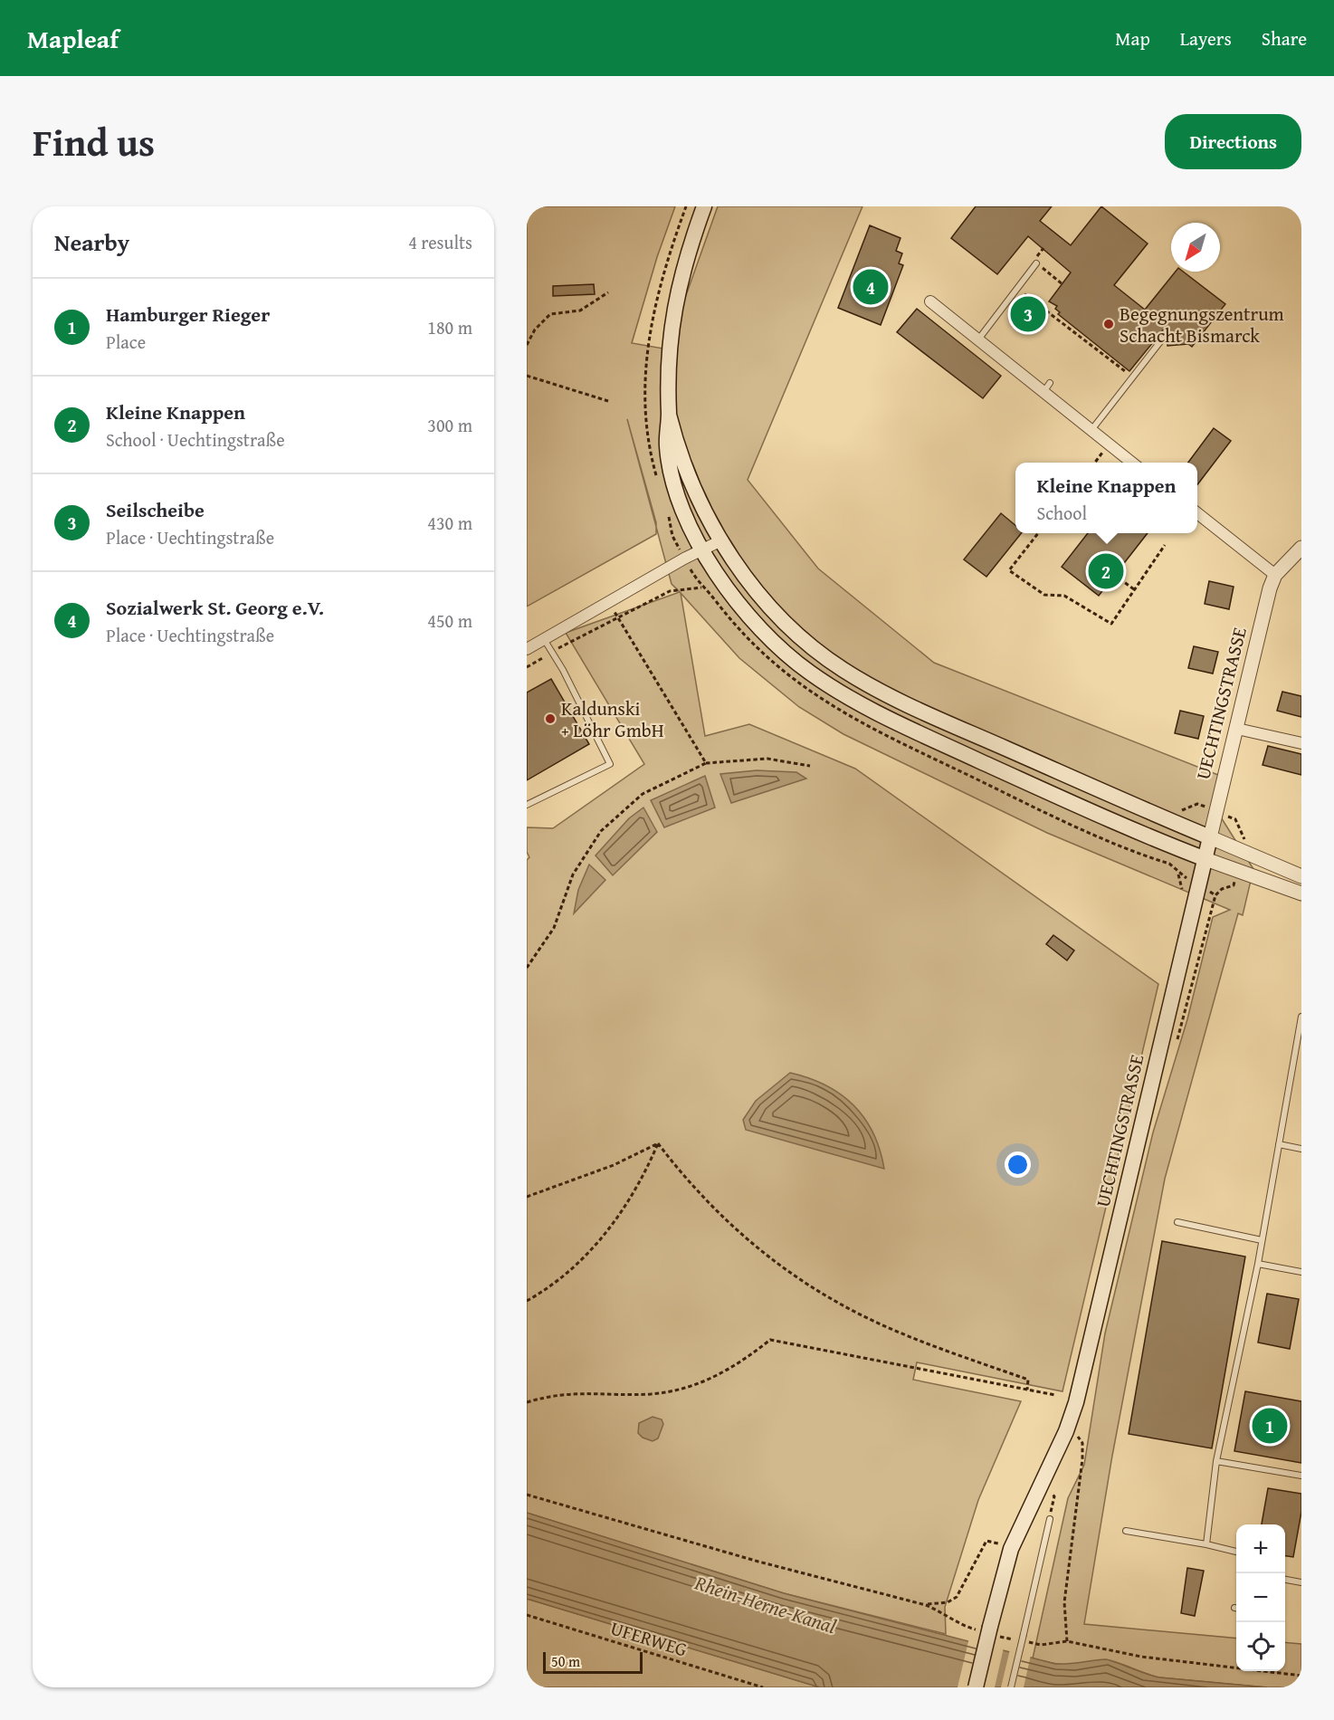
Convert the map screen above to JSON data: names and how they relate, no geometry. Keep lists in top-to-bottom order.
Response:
{
  "streets": {
    "main road": ["UECHTINGSTRASSE"],
    "path": ["UFERWEG"]
  },
  "water": ["Rhein-Herne-Kanal"],
  "places": ["Begegnungszentrum Schacht Bismarck", "Kaldunski + Löhr GmbH"],
  "scale_bar": "50 m",
  "north": "bottom left",
  "page": {
    "header": "Mapleaf",
    "nav": ["Map", "Layers", "Share"],
    "title": "Find us",
    "buttons": "Directions",
    "heading": ["Nearby", "4 results"],
    "pins": [
      "4",
      "3",
      "2",
      "1"
    ],
    "list": [
      {
        "mark": "1",
        "name": "Hamburger Rieger",
        "note": "Place",
        "value": "180 m"
      },
      {
        "mark": "2",
        "name": "Kleine Knappen",
        "note": "School · Uechtingstraße",
        "value": "300 m"
      },
      {
        "mark": "3",
        "name": "Seilscheibe",
        "note": "Place · Uechtingstraße",
        "value": "430 m"
      },
      {
        "mark": "4",
        "name": "Sozialwerk St. Georg e.V.",
        "note": "Place · Uechtingstraße",
        "value": "450 m"
      }
    ],
    "popup": ["Kleine Knappen", "School"],
    "map_buttons": ["+", "−"],
    "scale": "50 m"
  }
}
